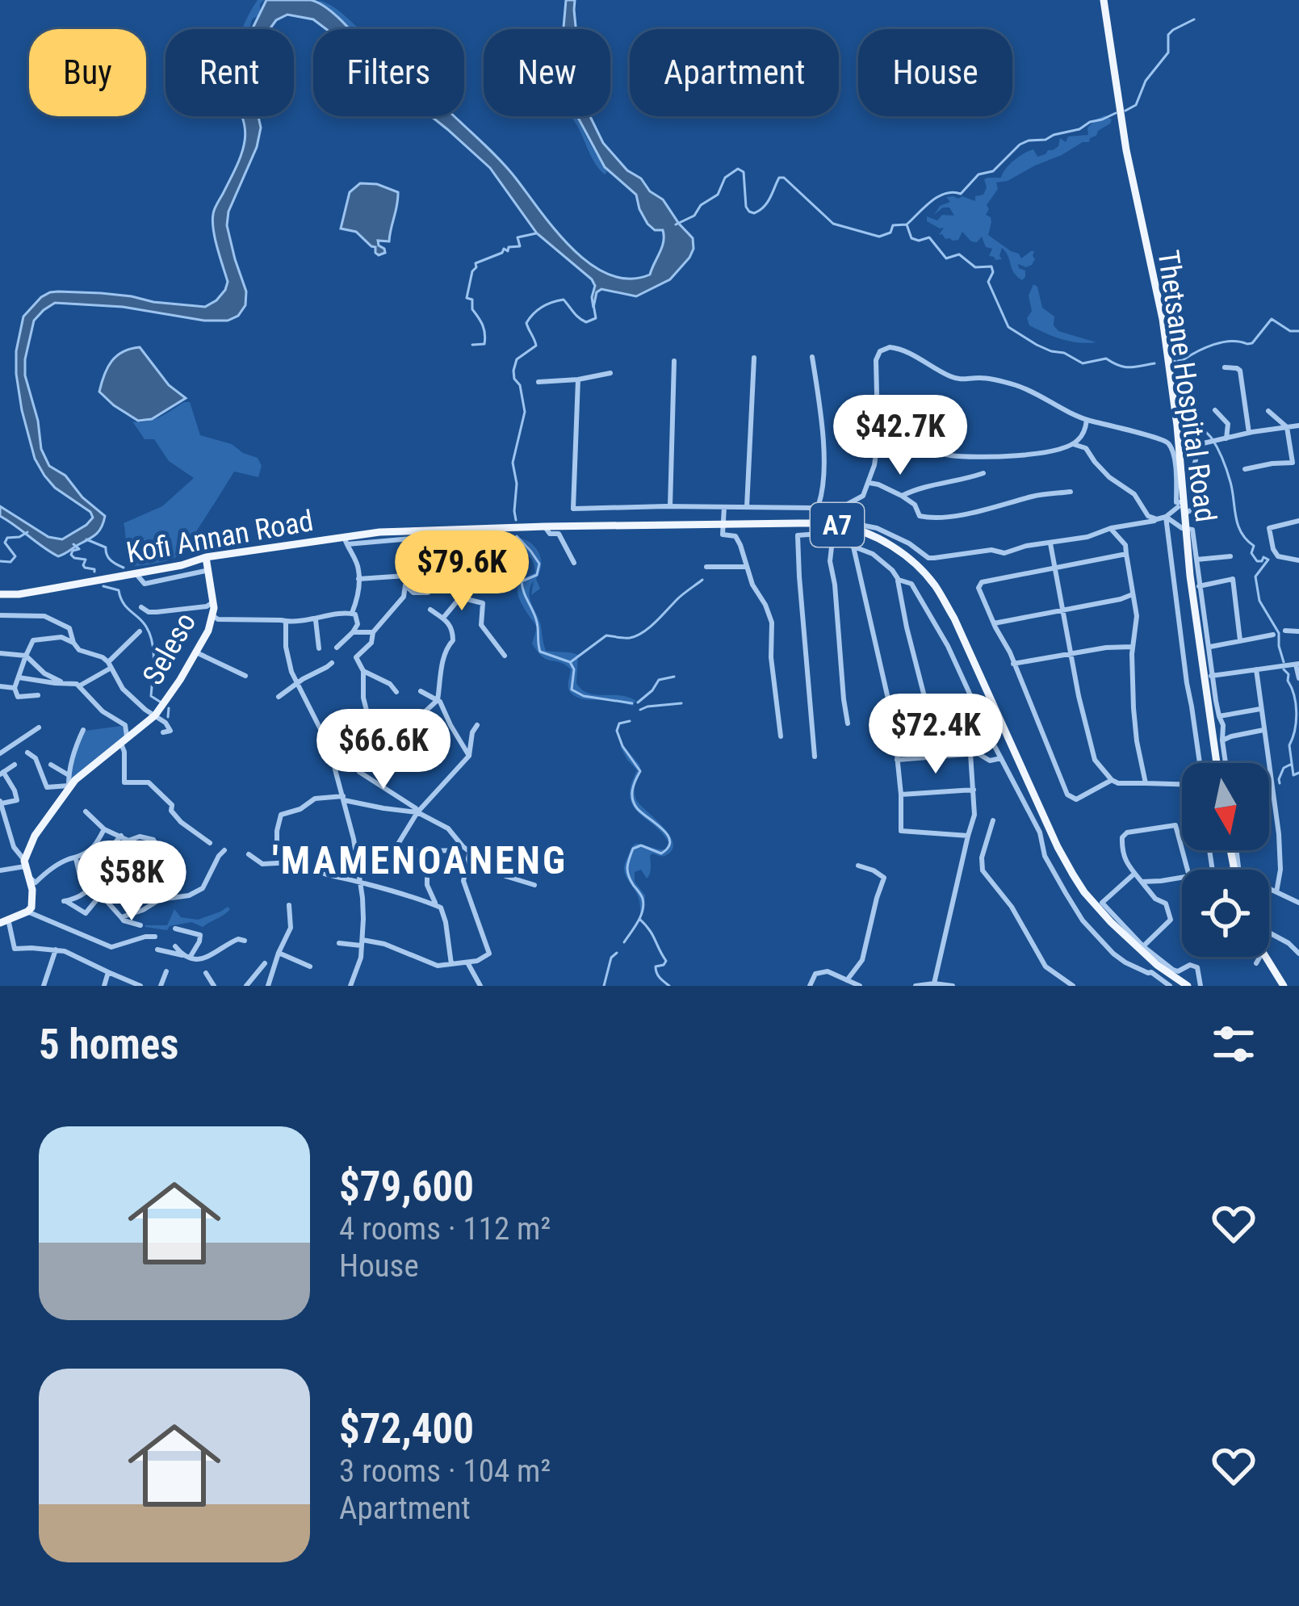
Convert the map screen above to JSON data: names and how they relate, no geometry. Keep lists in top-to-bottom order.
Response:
{
  "streets": {
    "main road": [
      "Thetsane Hospital Road",
      "A7",
      "Kofi Annan Road",
      "Seleso"
    ]
  },
  "crossings": [
    ["Kofi Annan Road", "Seleso"]
  ],
  "districts": ["'MAMENOANENG"],
  "north": "bottom",
  "page": {
    "chip": [
      "Buy",
      "Rent",
      "Filters",
      "New",
      "Apartment",
      "House"
    ],
    "price": [
      "$42.7K",
      "$79.6K",
      "$72.4K",
      "$66.6K",
      "$58K"
    ],
    "heading": "5 homes",
    "list": [
      {
        "name": "$79,600",
        "note": "4 rooms · 112 m² · House"
      },
      {
        "name": "$72,400",
        "note": "3 rooms · 104 m² · Apartment"
      }
    ]
  }
}
